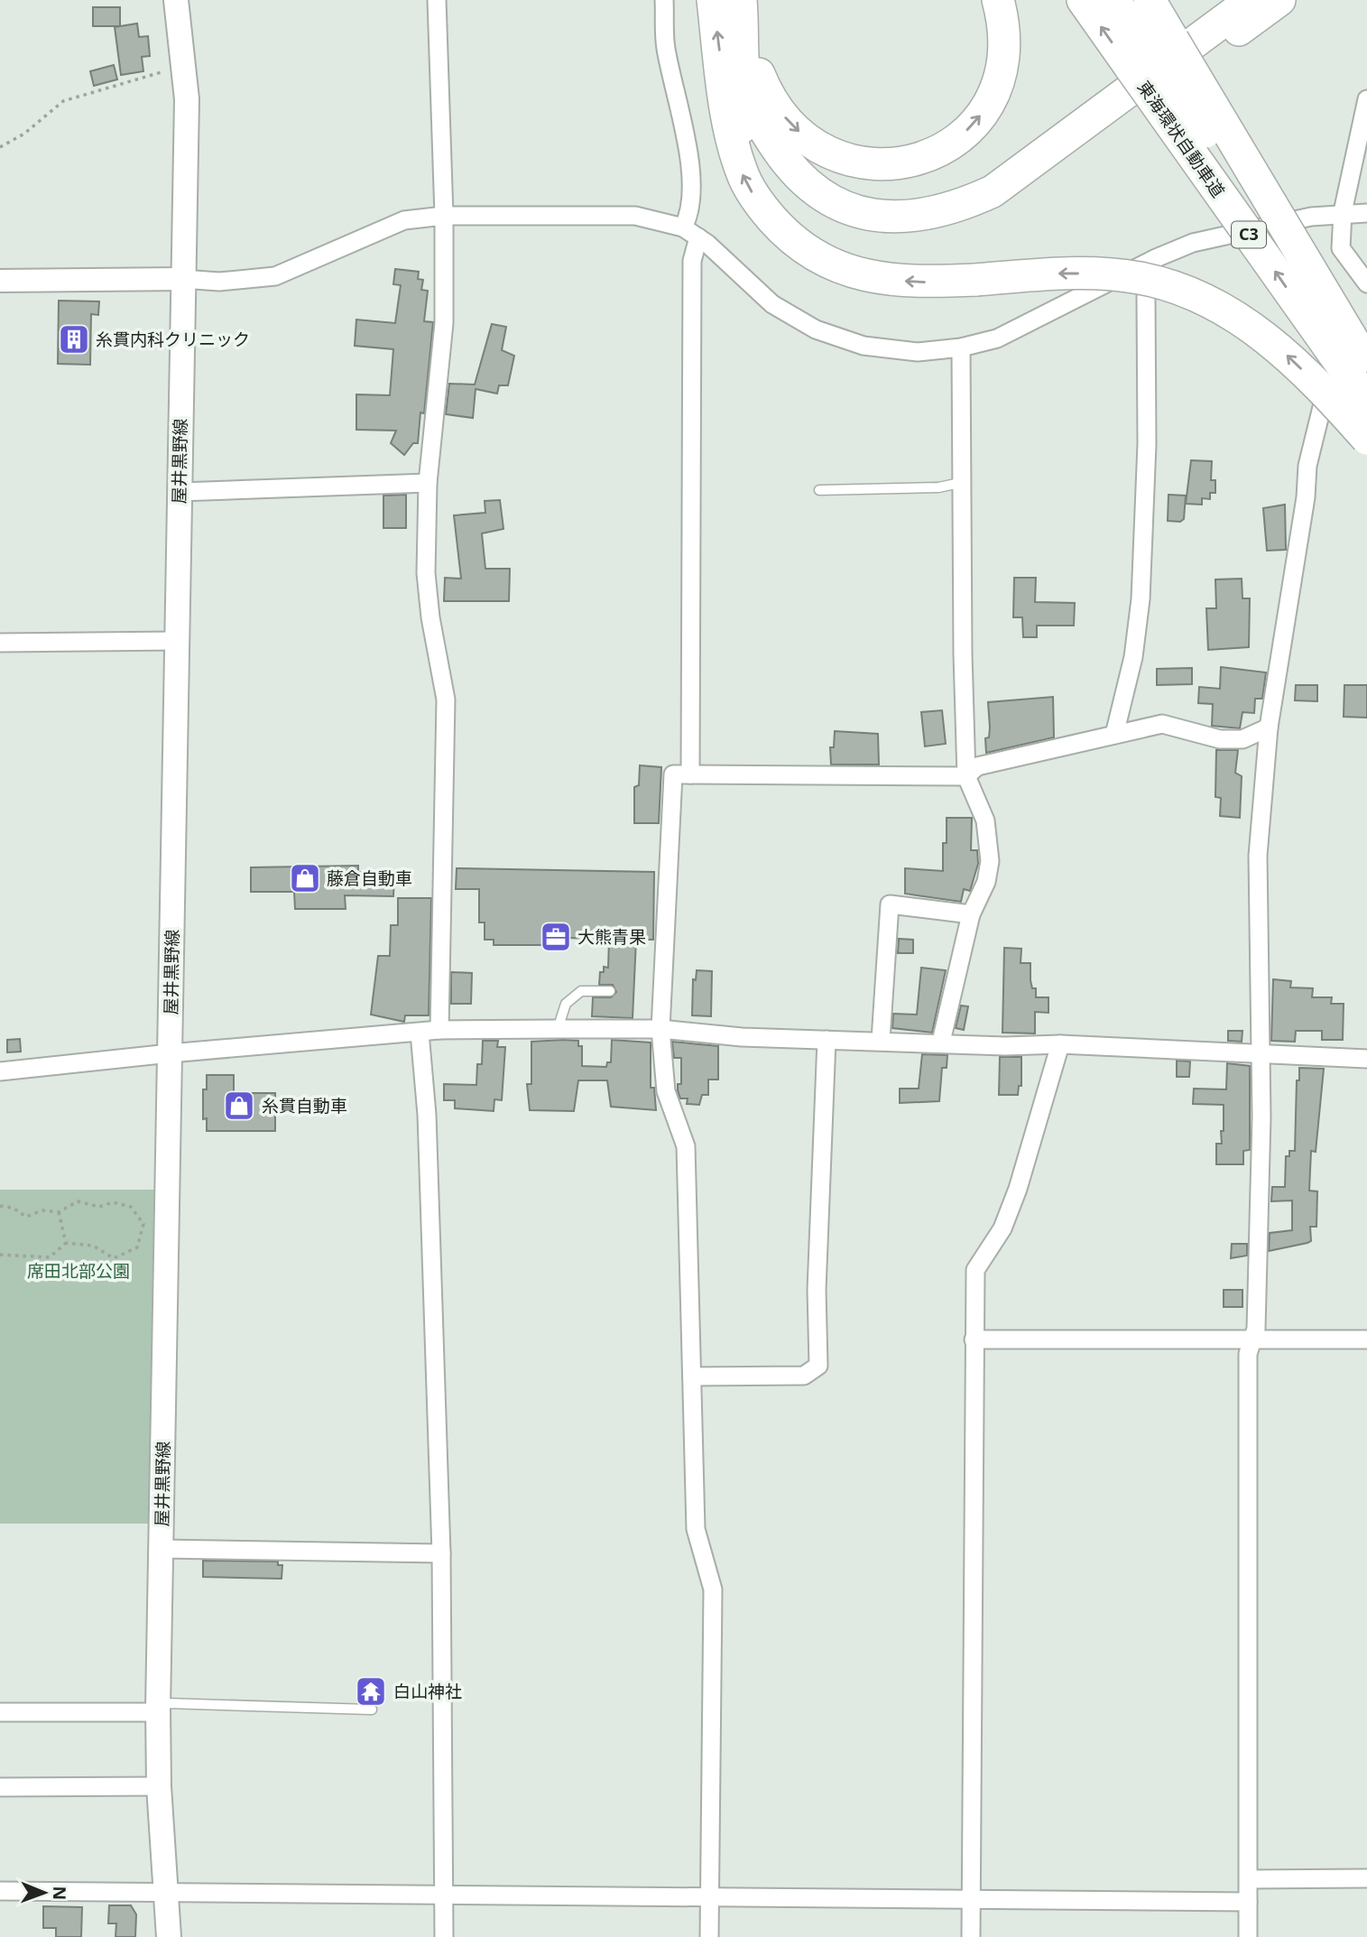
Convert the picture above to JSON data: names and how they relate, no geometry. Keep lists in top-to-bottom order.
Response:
{
  "streets": {
    "highway": ["東海環状自動車道", "C3"],
    "main road": ["屋井黒野線"]
  },
  "parks": ["席田北部公園"],
  "places": {
    "building": ["糸貫内科クリニック"],
    "shop": ["藤倉自動車", "糸貫自動車"],
    "office": ["大熊青果"],
    "temple": ["白山神社"]
  },
  "north": "right"
}
